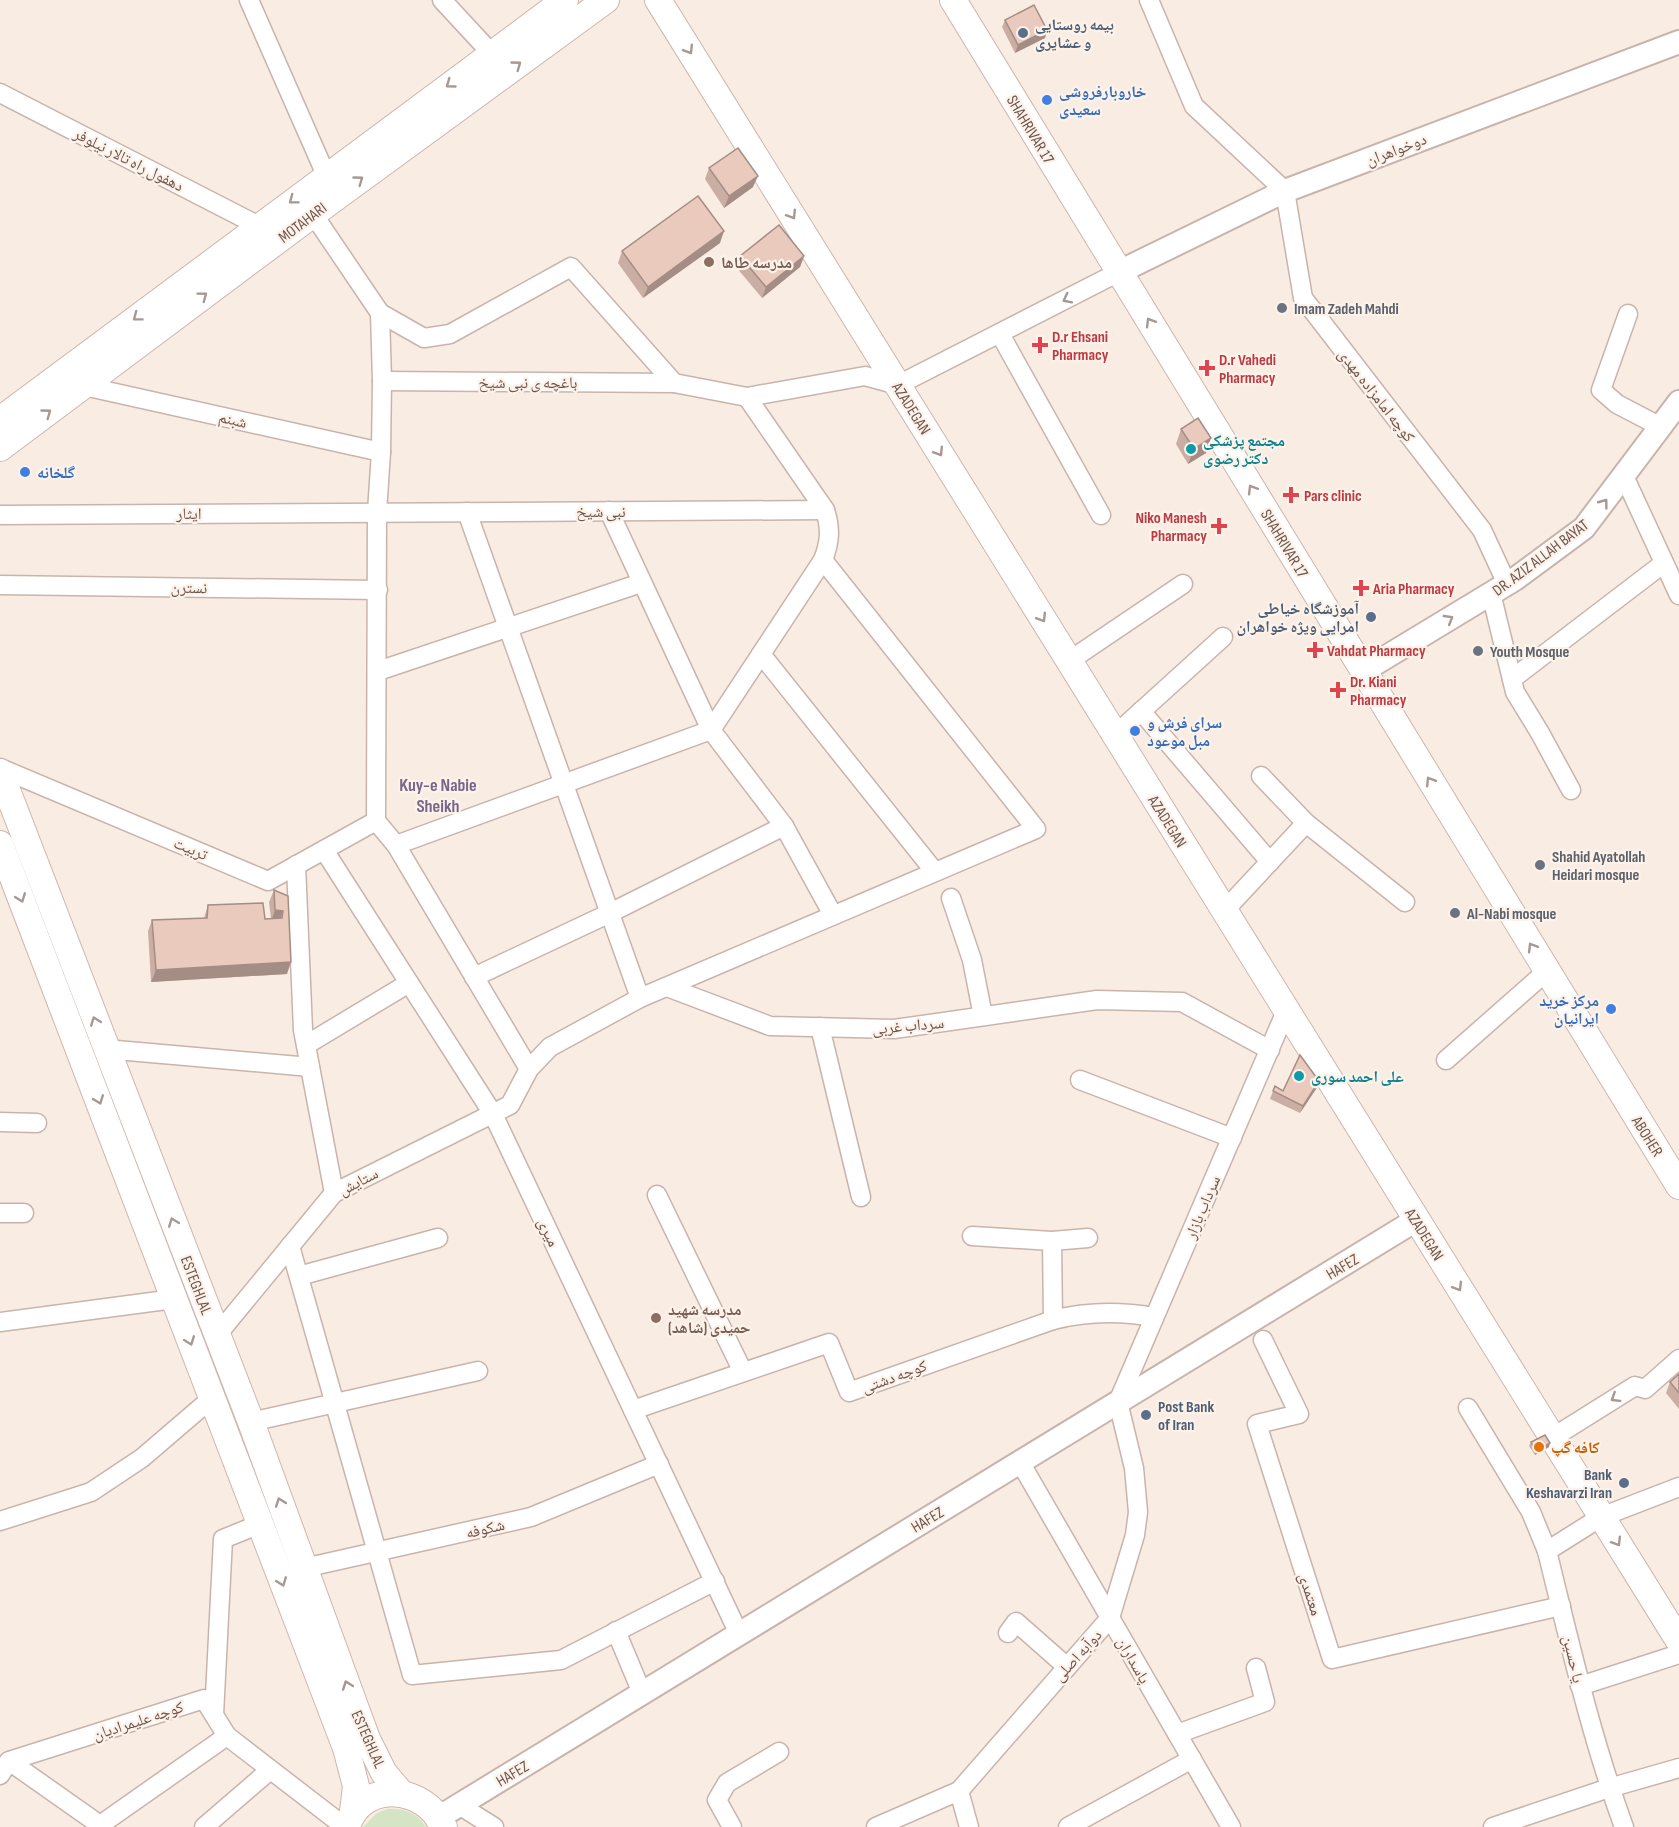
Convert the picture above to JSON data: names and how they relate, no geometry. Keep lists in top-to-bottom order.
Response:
{
  "streets": {
    "main road": [
      "SHAHRIVAR 17",
      "MOTAHARI",
      "AZADEGAN",
      "ABOHER",
      "ESTEGHLAL"
    ],
    "street": [
      "دوخواهران",
      "دهفول راه تالار نیلوفر",
      "باغچه ی نبی شیخ",
      "کوچه امامزاده مهدی",
      "شبنم",
      "نبی شیخ",
      "ایثار",
      "DR. AZIZ ALLAH BAYAT",
      "نسترن",
      "تربیت",
      "سرداب غربی",
      "ستایش",
      "سرداب بازار",
      "میری",
      "HAFEZ",
      "کوچه دشتی",
      "شکوفه",
      "معتمدی",
      "دوآبه اصلی",
      "یا حسین",
      "پاسداران",
      "کوچه علیمرادیان"
    ]
  },
  "crossings": [
    ["SHAHRIVAR 17", "دوخواهران"],
    ["SHAHRIVAR 17", "DR. AZIZ ALLAH BAYAT"],
    ["SHAHRIVAR 17", "ABOHER"],
    ["دوخواهران", "کوچه امامزاده مهدی"],
    ["دهفول راه تالار نیلوفر", "MOTAHARI"],
    ["MOTAHARI", "شبنم"],
    ["کوچه امامزاده مهدی", "DR. AZIZ ALLAH BAYAT"],
    ["AZADEGAN", "سرداب بازار"],
    ["AZADEGAN", "HAFEZ"],
    ["نبی شیخ", "ایثار"],
    ["تربیت", "میری"],
    ["تربیت", "ESTEGHLAL"],
    ["سرداب غربی", "سرداب بازار"],
    ["ستایش", "میری"],
    ["ستایش", "ESTEGHLAL"],
    ["سرداب بازار", "HAFEZ"],
    ["سرداب بازار", "کوچه دشتی"],
    ["سرداب بازار", "دوآبه اصلی"],
    ["میری", "HAFEZ"],
    ["میری", "کوچه دشتی"],
    ["میری", "شکوفه"],
    ["HAFEZ", "دوآبه اصلی"],
    ["HAFEZ", "پاسداران"],
    ["ESTEGHLAL", "شکوفه"],
    ["ESTEGHLAL", "کوچه علیمرادیان"],
    ["معتمدی", "یا حسین"],
    ["دوآبه اصلی", "پاسداران"]
  ],
  "one_way": ["SHAHRIVAR 17", "AZADEGAN"],
  "districts": ["Kuy-e Nabie Sheikh"],
  "places": {
    "other": [
      "بیمه روستایی و عشایری",
      "خاروبارفروشی سعیدی",
      "مدرسه طاها",
      "Imam Zadeh Mahdi",
      "مجتمع پزشکی دکتر رضوی",
      "گلخانه",
      "آموزشگاه خیاطی امرایی ویژه خواهران",
      "Youth Mosque",
      "سرای فرش و مبل موعود",
      "Shahid Ayatollah Heidari mosque",
      "Al-Nabi mosque",
      "مرکز خرید ایرانیان",
      "علی احمد سوری",
      "مدرسه شهید حمیدی (شاهد)",
      "Post Bank of Iran",
      "کافه گپ",
      "Bank Keshavarzi Iran"
    ],
    "health": [
      "D.r Ehsani Pharmacy",
      "D.r Vahedi Pharmacy",
      "Pars clinic",
      "Niko Manesh Pharmacy",
      "Aria Pharmacy",
      "Vahdat Pharmacy",
      "Dr. Kiani Pharmacy"
    ]
  }
}
